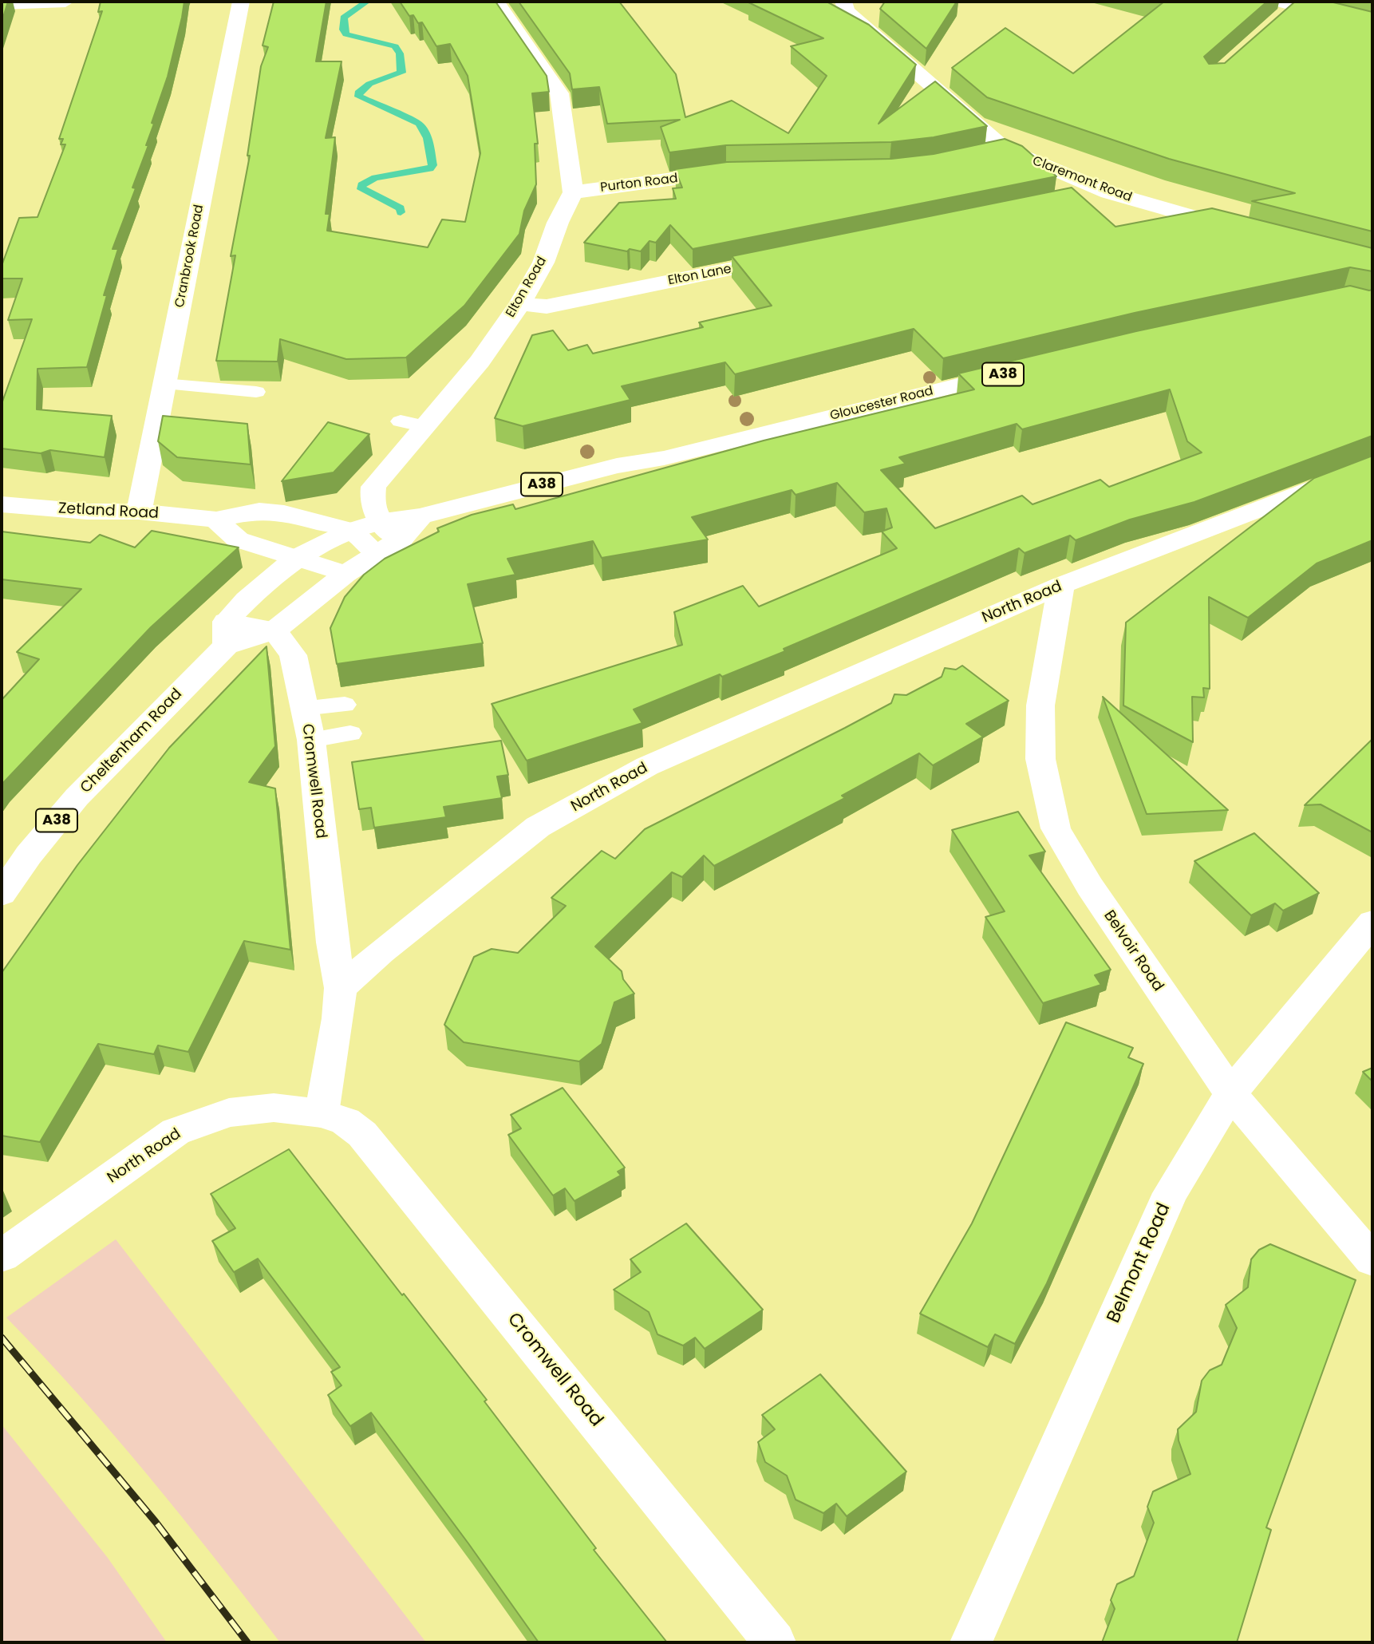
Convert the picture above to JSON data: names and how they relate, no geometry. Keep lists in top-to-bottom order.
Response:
{
  "streets": {
    "street": [
      "Claremont Road",
      "Purton Road",
      "Cranbrook Road",
      "Elton Lane",
      "Elton Road",
      "A38",
      "Gloucester Road",
      "Zetland Road",
      "North Road",
      "Cheltenham Road",
      "Cromwell Road",
      "Belvoir Road",
      "Belmont Road"
    ]
  },
  "crossings": [
    ["Purton Road", "Elton Road"],
    ["Cranbrook Road", "Zetland Road"],
    ["Elton Lane", "Elton Road"],
    ["Elton Road", "Gloucester Road"],
    ["A38", "Gloucester Road"],
    ["A38", "Zetland Road"],
    ["A38", "Cheltenham Road"],
    ["Gloucester Road", "Zetland Road"],
    ["North Road", "Cromwell Road"],
    ["North Road", "Belvoir Road"],
    ["Belvoir Road", "Belmont Road"]
  ]
}
